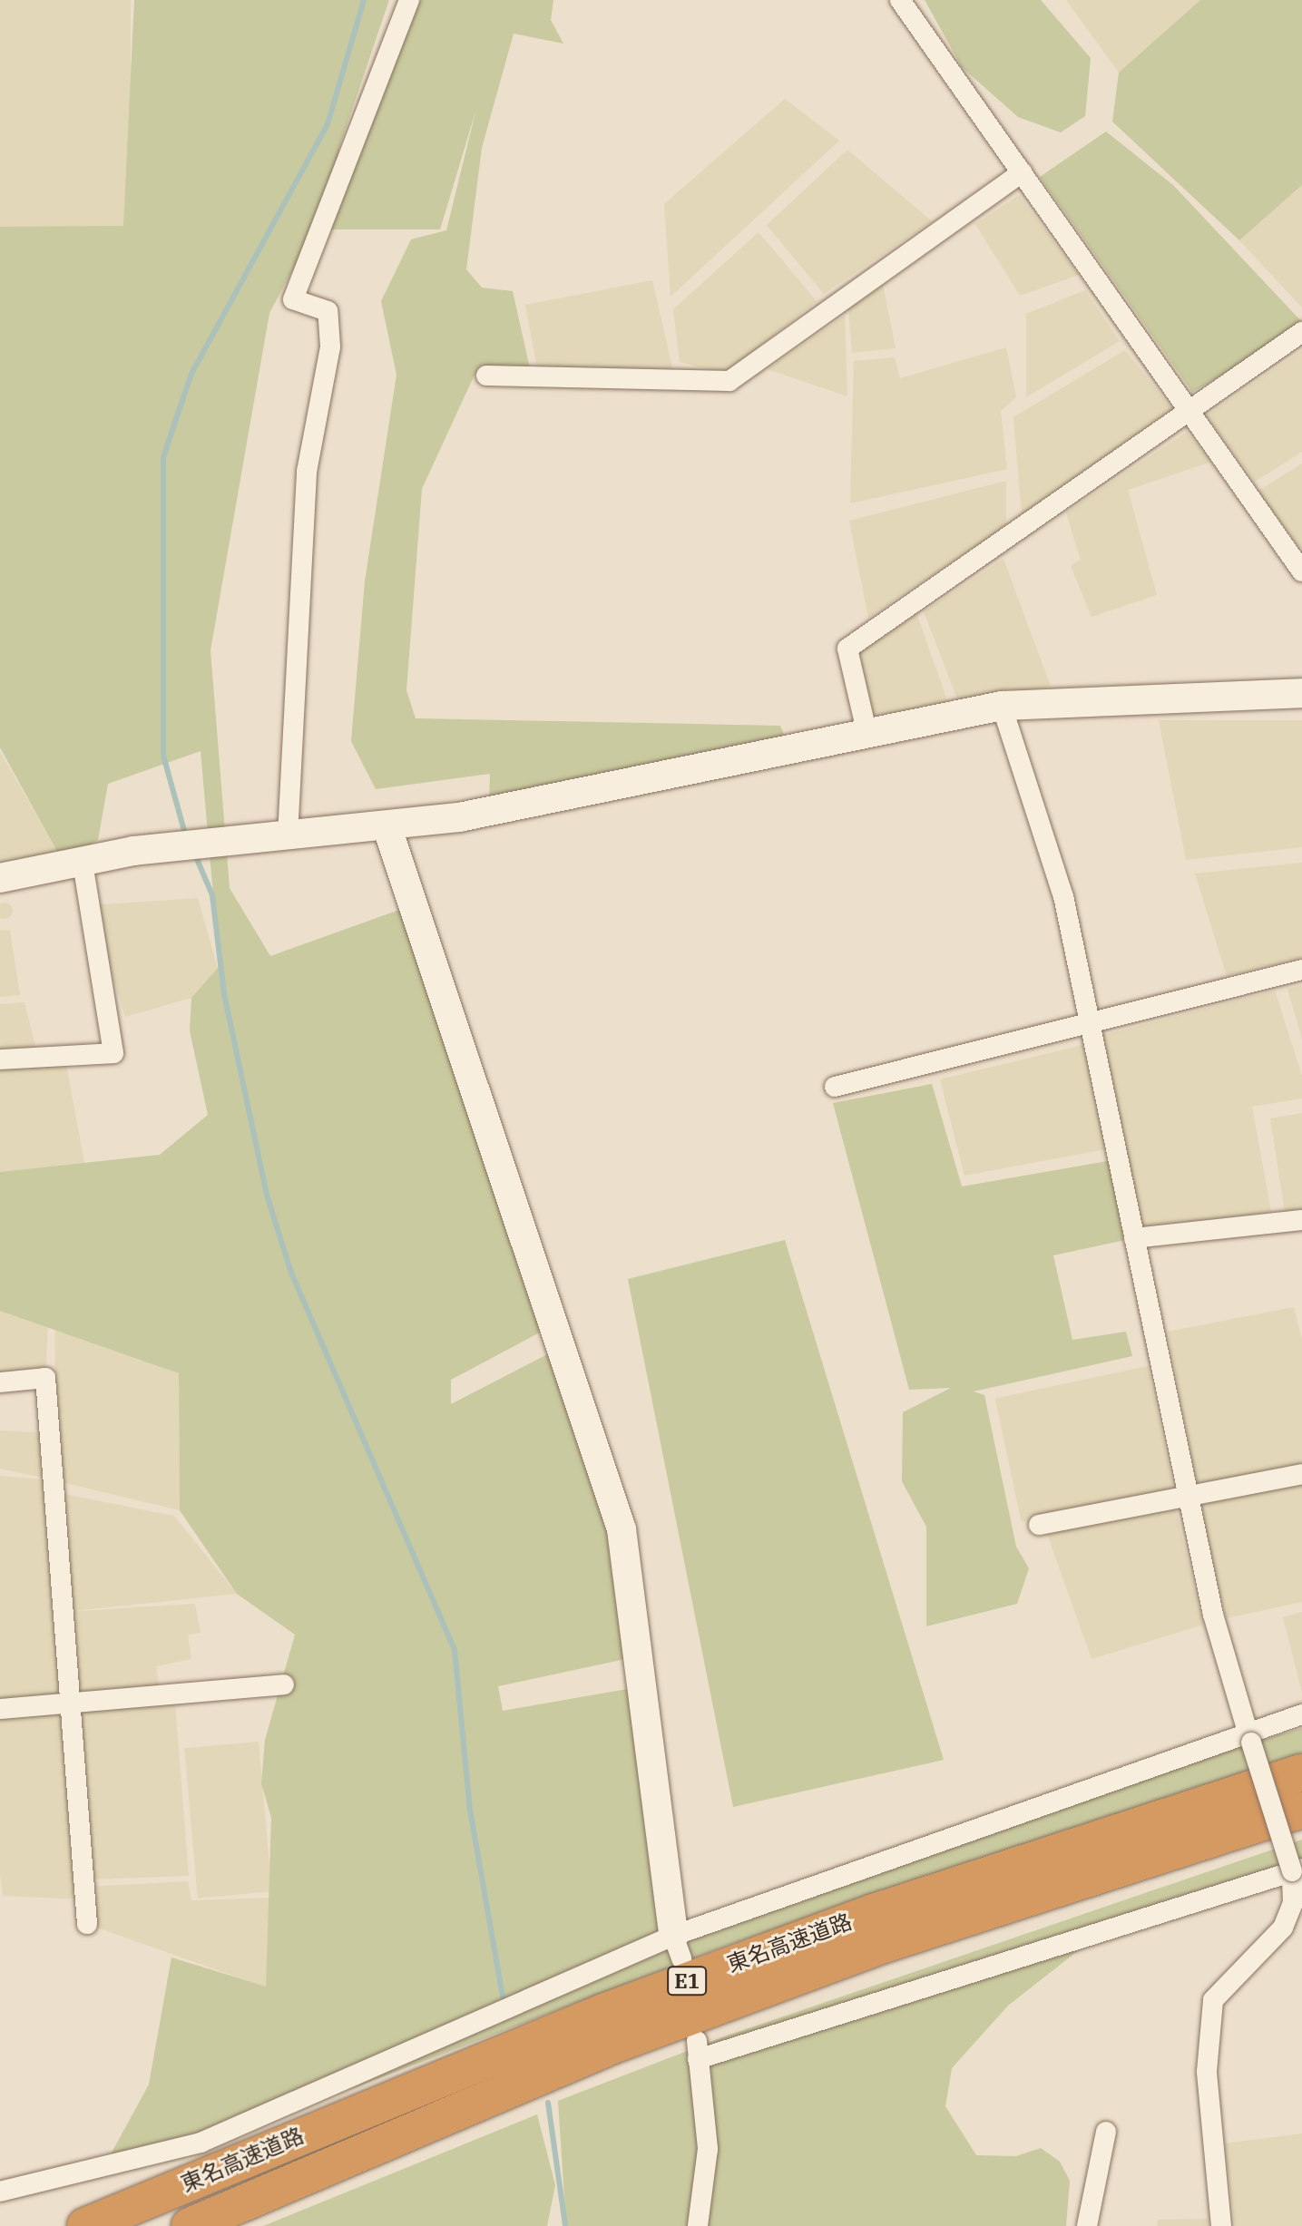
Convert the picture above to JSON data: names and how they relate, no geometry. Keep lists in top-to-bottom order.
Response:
{
  "streets": {
    "highway": ["東名高速道路", "E1"]
  }
}
